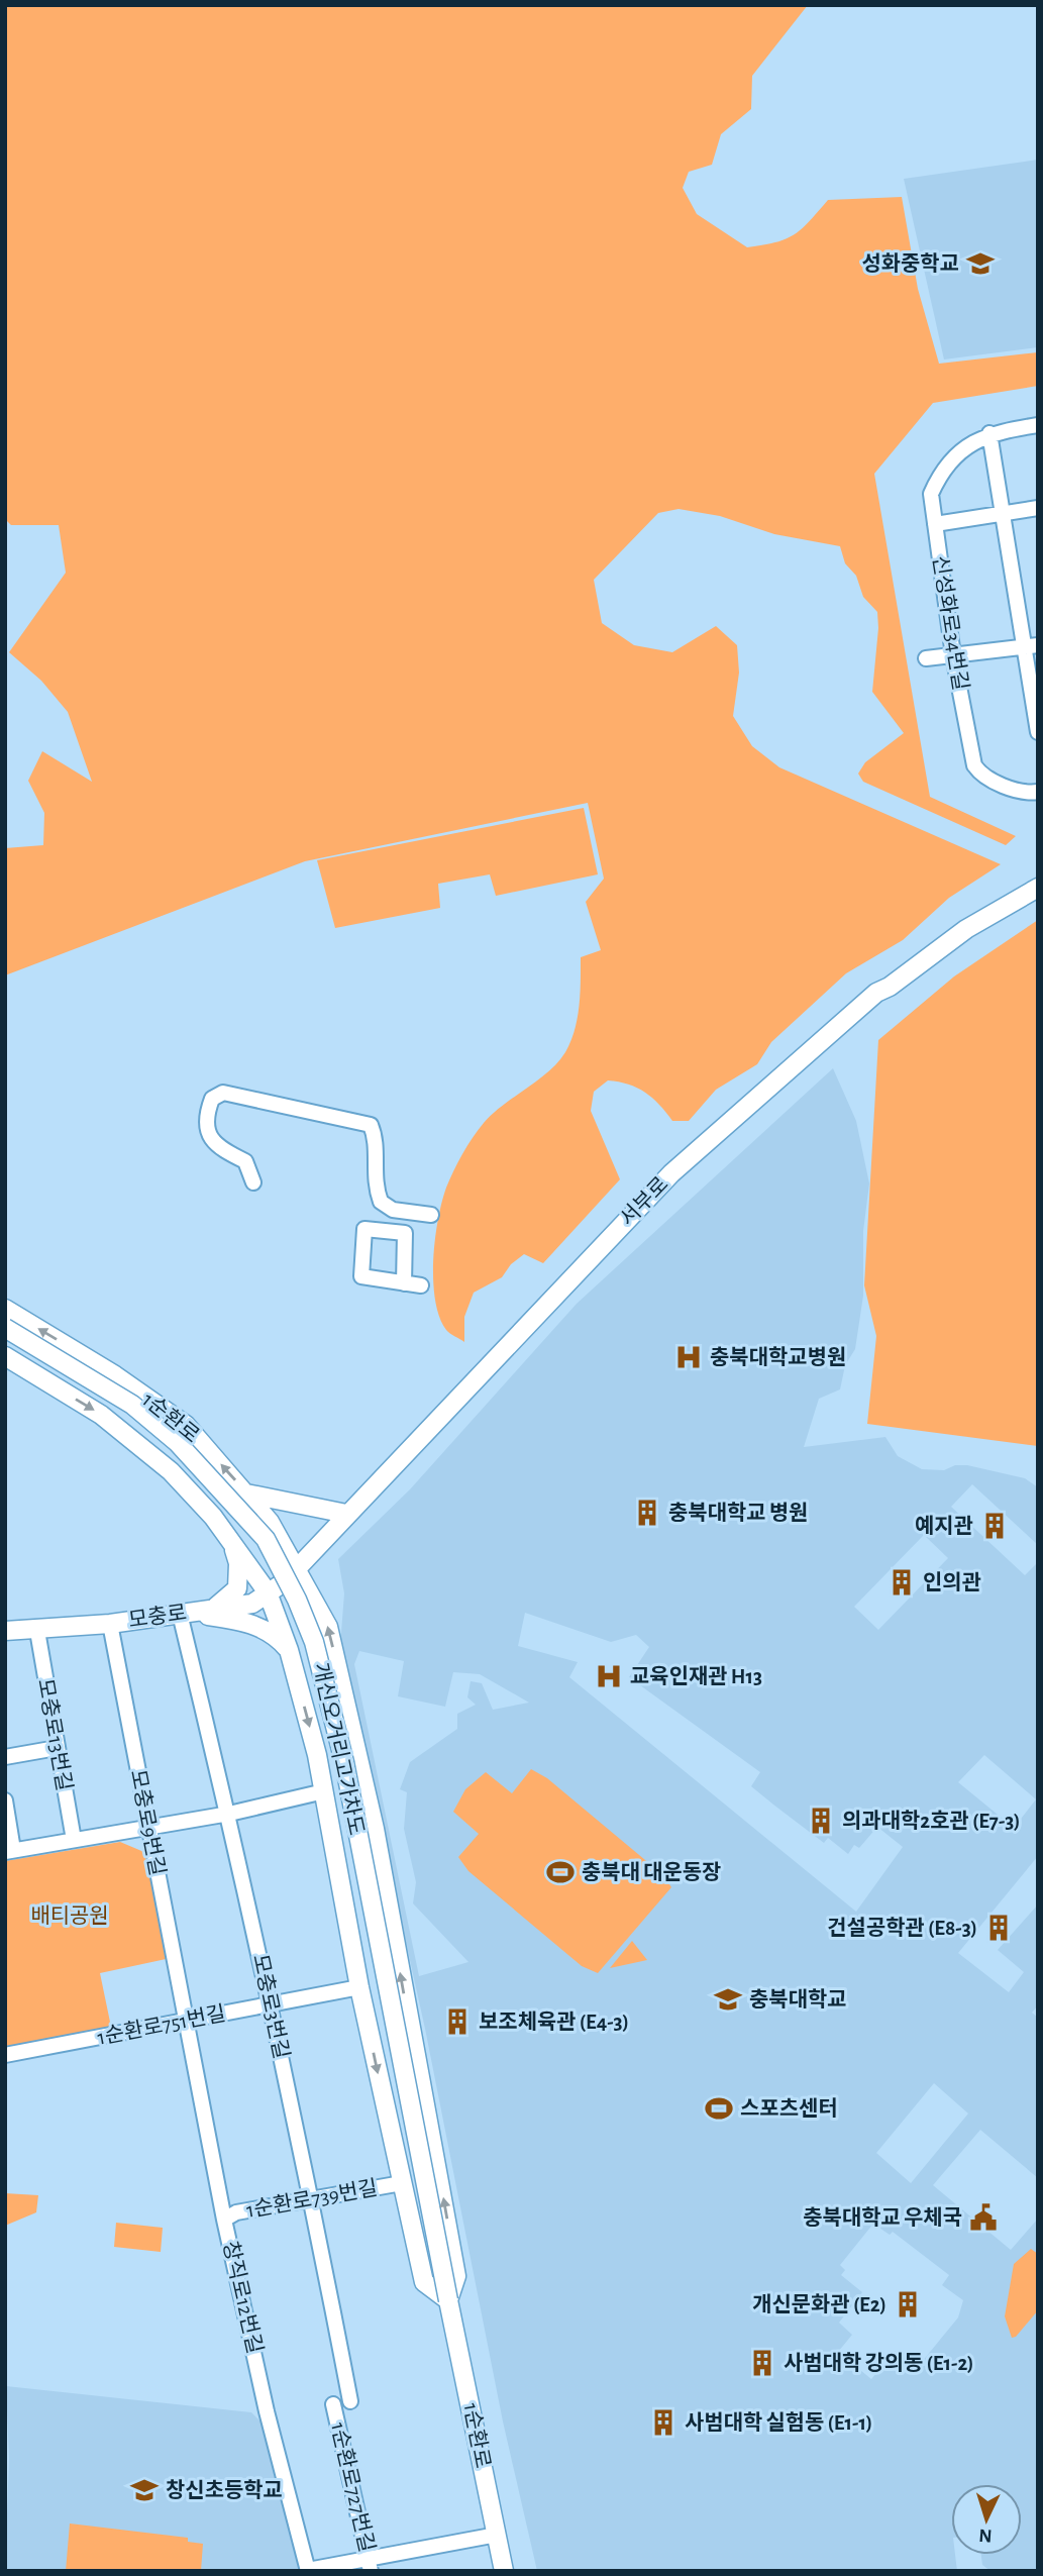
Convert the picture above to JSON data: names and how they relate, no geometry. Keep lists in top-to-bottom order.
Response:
{
  "streets": {
    "main road": [
      "서부로",
      "1순환로",
      "모충로",
      "개신오거리고가차도"
    ],
    "street": [
      "신성화로34번길",
      "모충로13번길",
      "모충로9번길",
      "모충로3번길",
      "1순환로751번길",
      "1순환로739번길",
      "창직로12번길",
      "1순환로727번길"
    ]
  },
  "crossings": [
    ["서부로", "1순환로"],
    ["서부로", "모충로"],
    ["1순환로", "모충로"],
    ["1순환로", "개신오거리고가차도"],
    ["모충로", "모충로13번길"],
    ["모충로", "모충로9번길"],
    ["모충로", "모충로3번길"],
    ["모충로9번길", "1순환로751번길"],
    ["모충로9번길", "창직로12번길"],
    ["모충로3번길", "1순환로751번길"],
    ["모충로3번길", "1순환로739번길"],
    ["1순환로751번길", "창직로12번길"],
    ["1순환로739번길", "창직로12번길"]
  ],
  "parks": ["배티공원"],
  "places": {
    "school or university": ["성화중학교", "충북대학교", "창신초등학교"],
    "hospital": ["충북대학교병원", "교육인재관 H13"],
    "building": [
      "충북대학교 병원",
      "예지관",
      "인의관",
      "의과대학2호관 (E7-3)",
      "건설공학관 (E8-3)",
      "보조체육관 (E4-3)",
      "개신문화관 (E2)",
      "사범대학 강의동 (E1-2)",
      "사범대학 실험동 (E1-1)"
    ],
    "sports": ["충북대 대운동장", "스포츠센터"],
    "public building": ["충북대학교 우체국"]
  },
  "north": "bottom"
}
